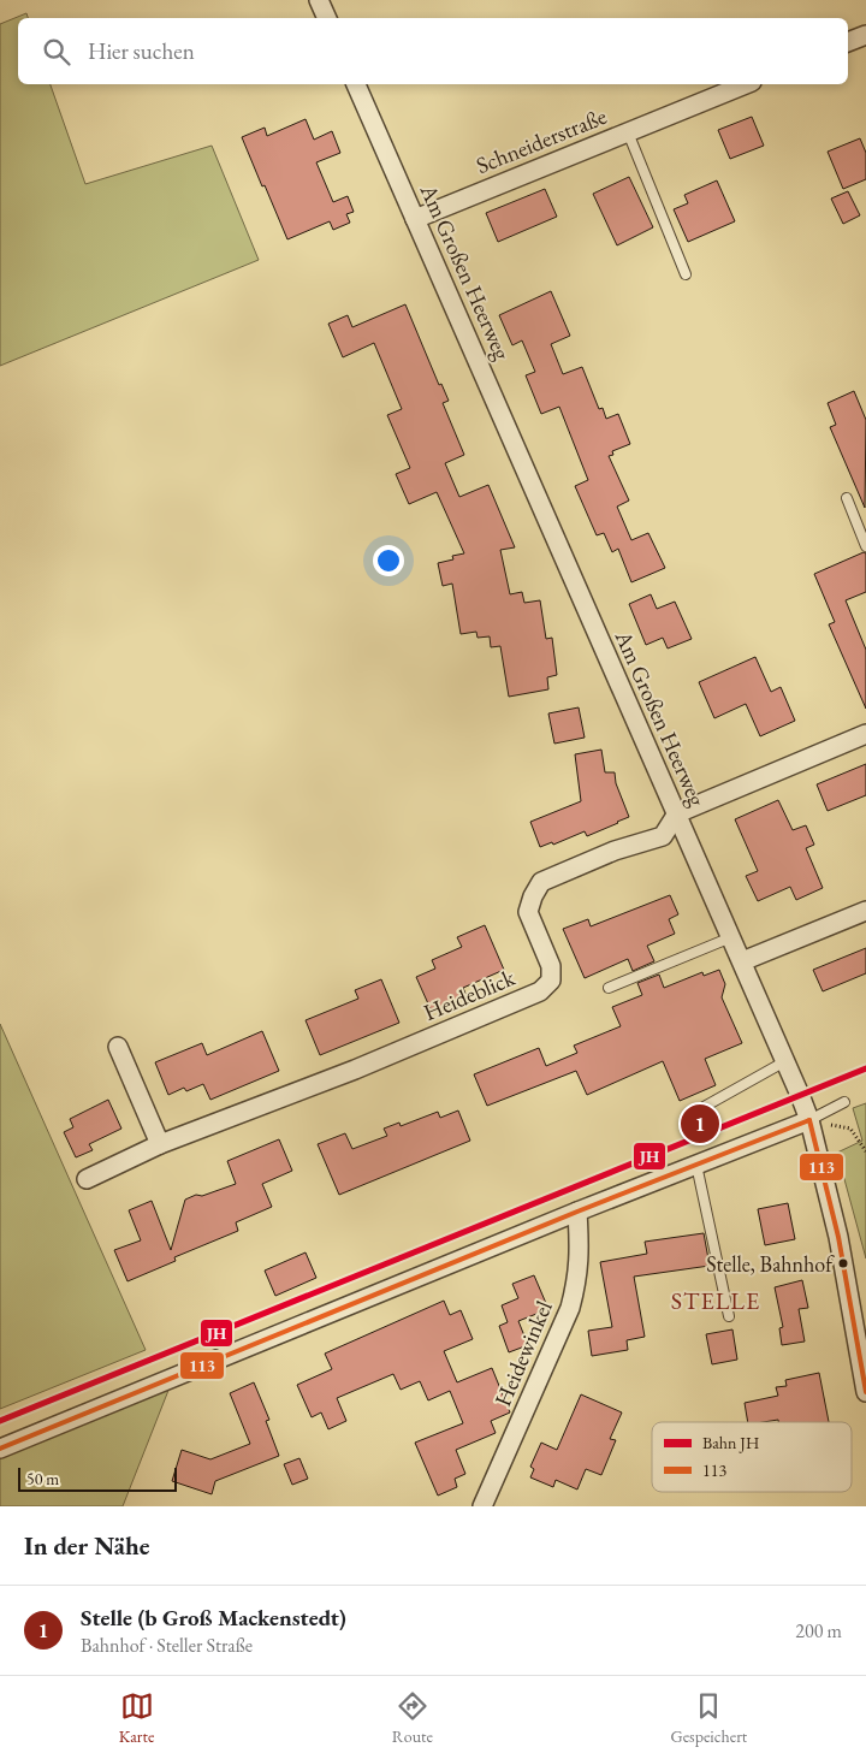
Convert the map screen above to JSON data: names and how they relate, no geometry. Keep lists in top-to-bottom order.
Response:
{
  "streets": {
    "street": [
      "Schneiderstraße",
      "Am Großen Heerweg",
      "Heideblick",
      "Heidewinkel"
    ]
  },
  "crossings": [
    ["Schneiderstraße", "Am Großen Heerweg"],
    ["Am Großen Heerweg", "Heideblick"]
  ],
  "districts": ["STELLE"],
  "places": ["Stelle, Bahnhof"],
  "lines": ["rail line JH", "transit line 113"],
  "legend": ["Bahn JH", "113"],
  "scale_bar": "50 m",
  "page": {
    "search": "Hier suchen",
    "pins": "1",
    "scale": "50 m",
    "heading": "In der Nähe",
    "list": [
      {
        "mark": "1",
        "name": "Stelle (b Groß Mackenstedt)",
        "note": "Bahnhof · Steller Straße",
        "value": "200 m"
      }
    ],
    "nav": ["Karte", "Route", "Gespeichert"]
  }
}
